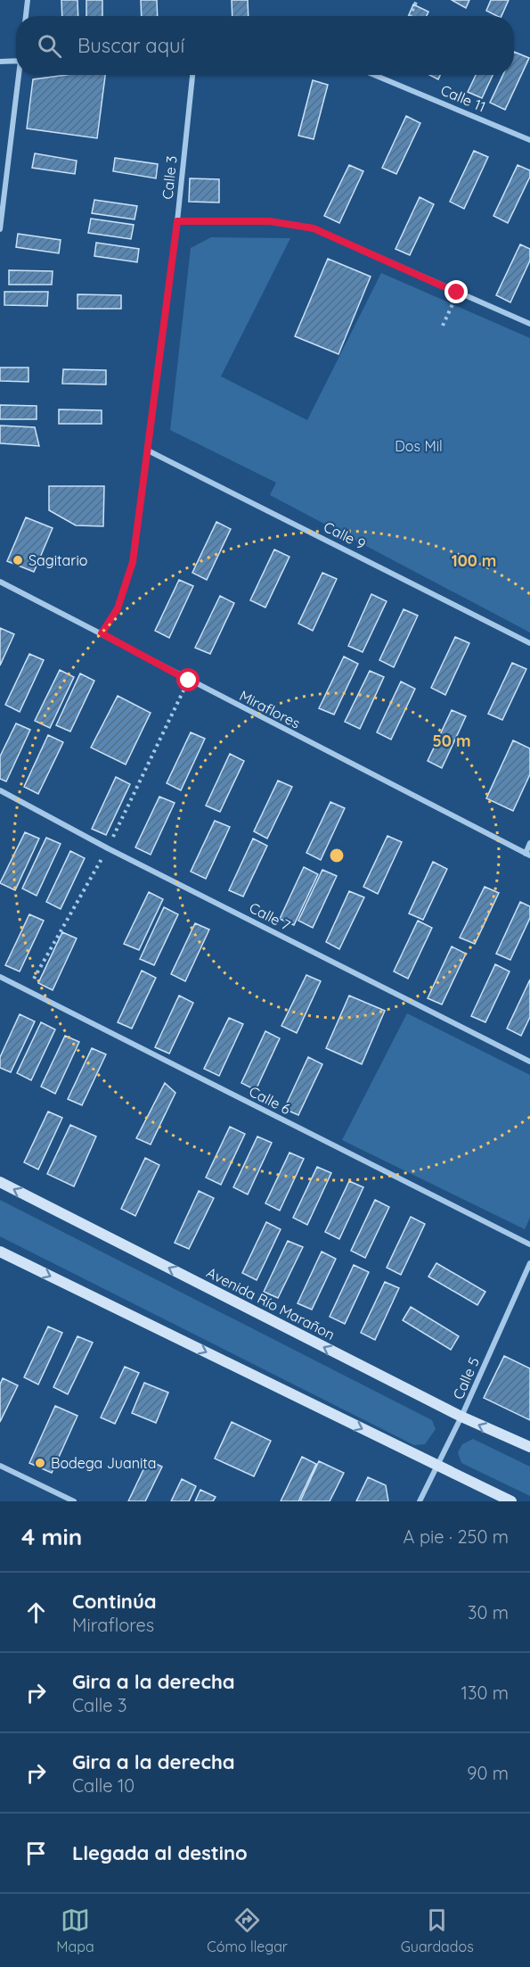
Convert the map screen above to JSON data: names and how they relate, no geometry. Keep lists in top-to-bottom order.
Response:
{
  "streets": {
    "main road": ["Avenida Río Marañon"],
    "street": [
      "Calle 11",
      "Calle 3",
      "Calle 9",
      "Miraflores",
      "Calle 7",
      "Calle 6",
      "Calle 5"
    ]
  },
  "crossings": [
    ["Calle 3", "Calle 9"],
    ["Calle 3", "Miraflores"],
    ["Avenida Río Marañon", "Calle 5"]
  ],
  "parks": ["Dos Mil"],
  "places": ["Sagitario", "Bodega Juanita"],
  "page": {
    "search": "Buscar aquí",
    "heading": ["4 min", "A pie · 250 m"],
    "list": [
      ["Continúa", "Miraflores", "30 m"],
      ["Gira a la derecha", "Calle 3", "130 m"],
      ["Gira a la derecha", "Calle 10", "90 m"],
      "Llegada al destino"
    ],
    "nav": ["Mapa", "Cómo llegar", "Guardados"]
  },
  "rings": ["100 m", "50 m"]
}
